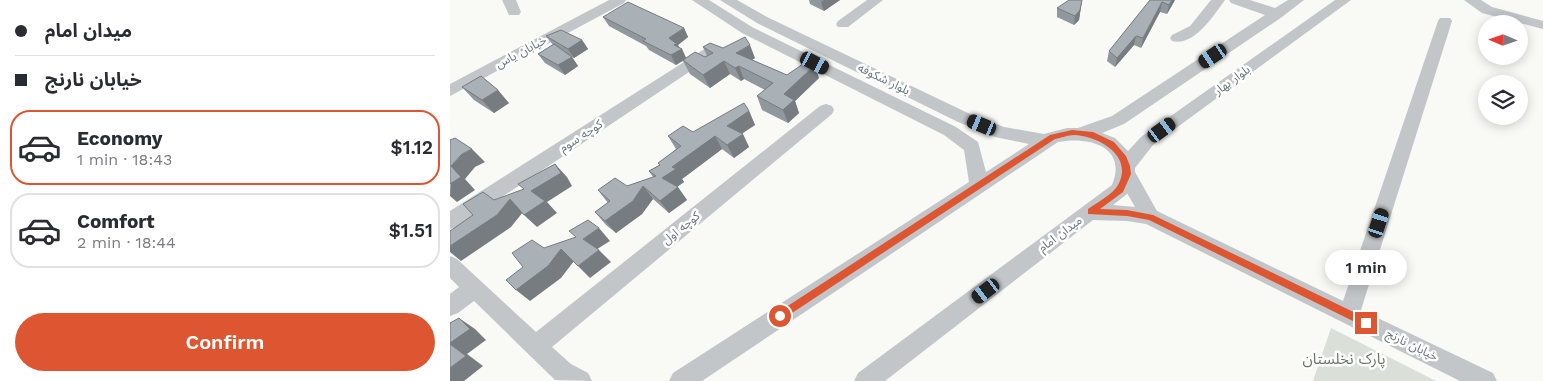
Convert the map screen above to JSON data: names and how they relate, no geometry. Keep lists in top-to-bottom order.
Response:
{
  "streets": {
    "street": [
      "خیابان یاس",
      "بلوار شکوفه",
      "بلوار بهار",
      "کوچه سوم",
      "کوچه اول",
      "میدان امام",
      "خیابان نارنج"
    ]
  },
  "crossings": [
    ["بلوار بهار", "میدان امام"],
    ["میدان امام", "خیابان نارنج"]
  ],
  "parks": ["پارک نخلستان"],
  "north": "left",
  "page": {
    "banner": ["میدان امام", "خیابان نارنج"],
    "list": [
      {
        "name": "Economy",
        "note": "1 min · 18:43",
        "value": "$1.12"
      },
      {
        "name": "Comfort",
        "note": "2 min · 18:44",
        "value": "$1.51"
      }
    ],
    "bubble": "1 min",
    "buttons": "Confirm"
  }
}
